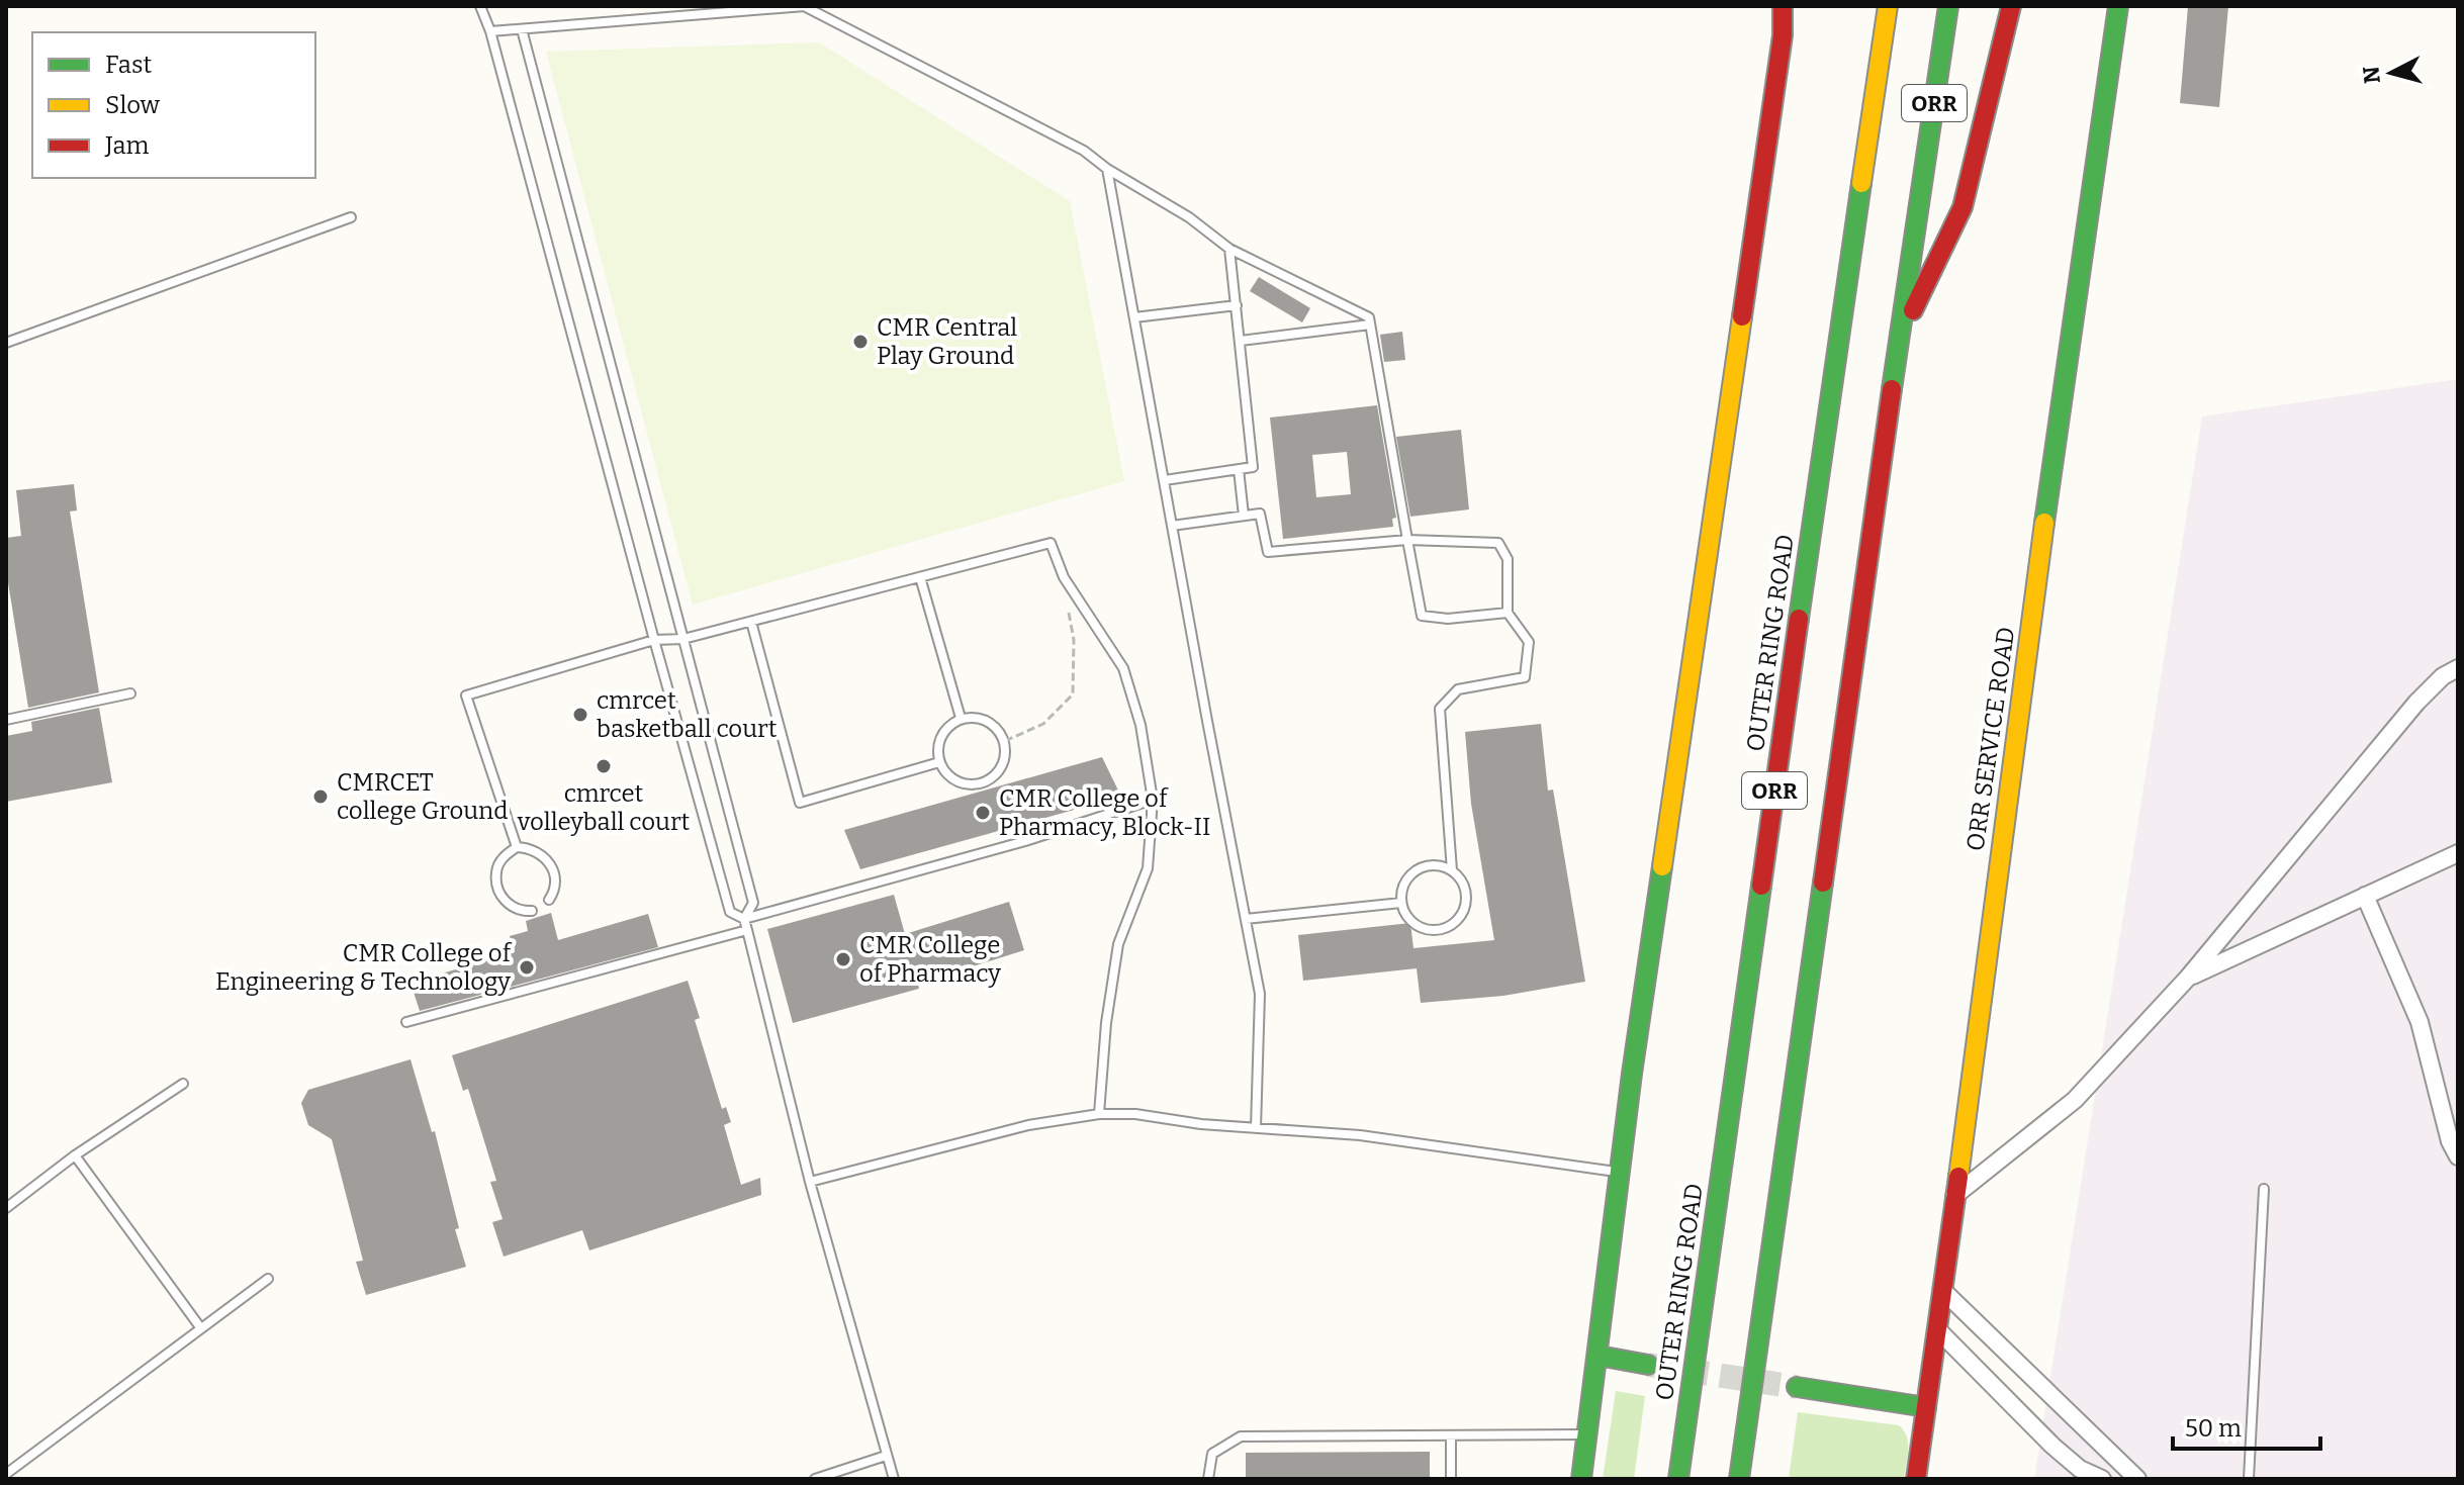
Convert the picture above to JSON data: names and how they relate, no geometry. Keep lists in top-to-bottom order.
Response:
{
  "streets": {
    "main road": ["ORR", "OUTER RING ROAD", "ORR SERVICE ROAD"]
  },
  "places": [
    "CMR Central Play Ground",
    "cmrcet basketball court",
    "cmrcet volleyball court",
    "CMRCET college Ground",
    "CMR College of Pharmacy, Block-II",
    "CMR College of Pharmacy",
    "CMR College of Engineering & Technology"
  ],
  "legend": ["Fast", "Slow", "Jam"],
  "scale_bar": "50 m",
  "north": "left"
}
